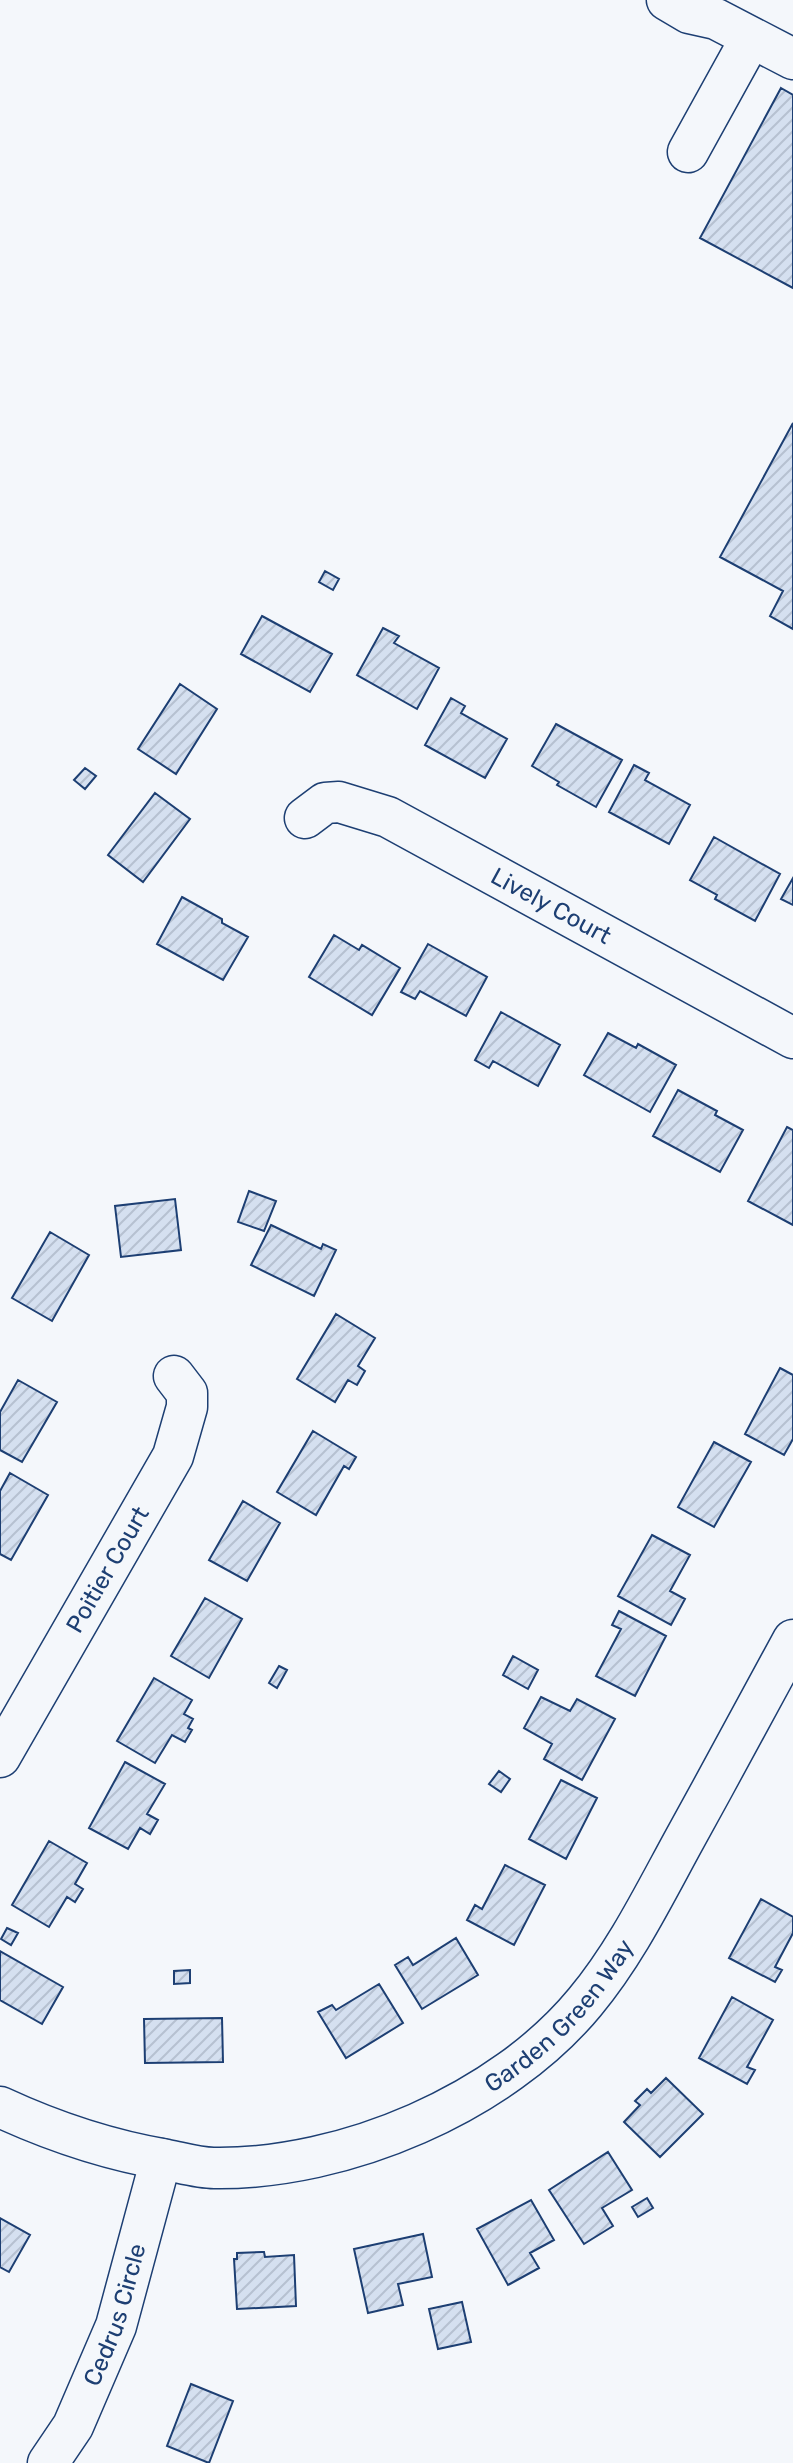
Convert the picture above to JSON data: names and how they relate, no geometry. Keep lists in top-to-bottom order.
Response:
{
  "streets": {
    "street": [
      "Lively Court",
      "Poitier Court",
      "Garden Green Way",
      "Cedrus Circle"
    ]
  },
  "crossings": [
    ["Garden Green Way", "Cedrus Circle"]
  ]
}
